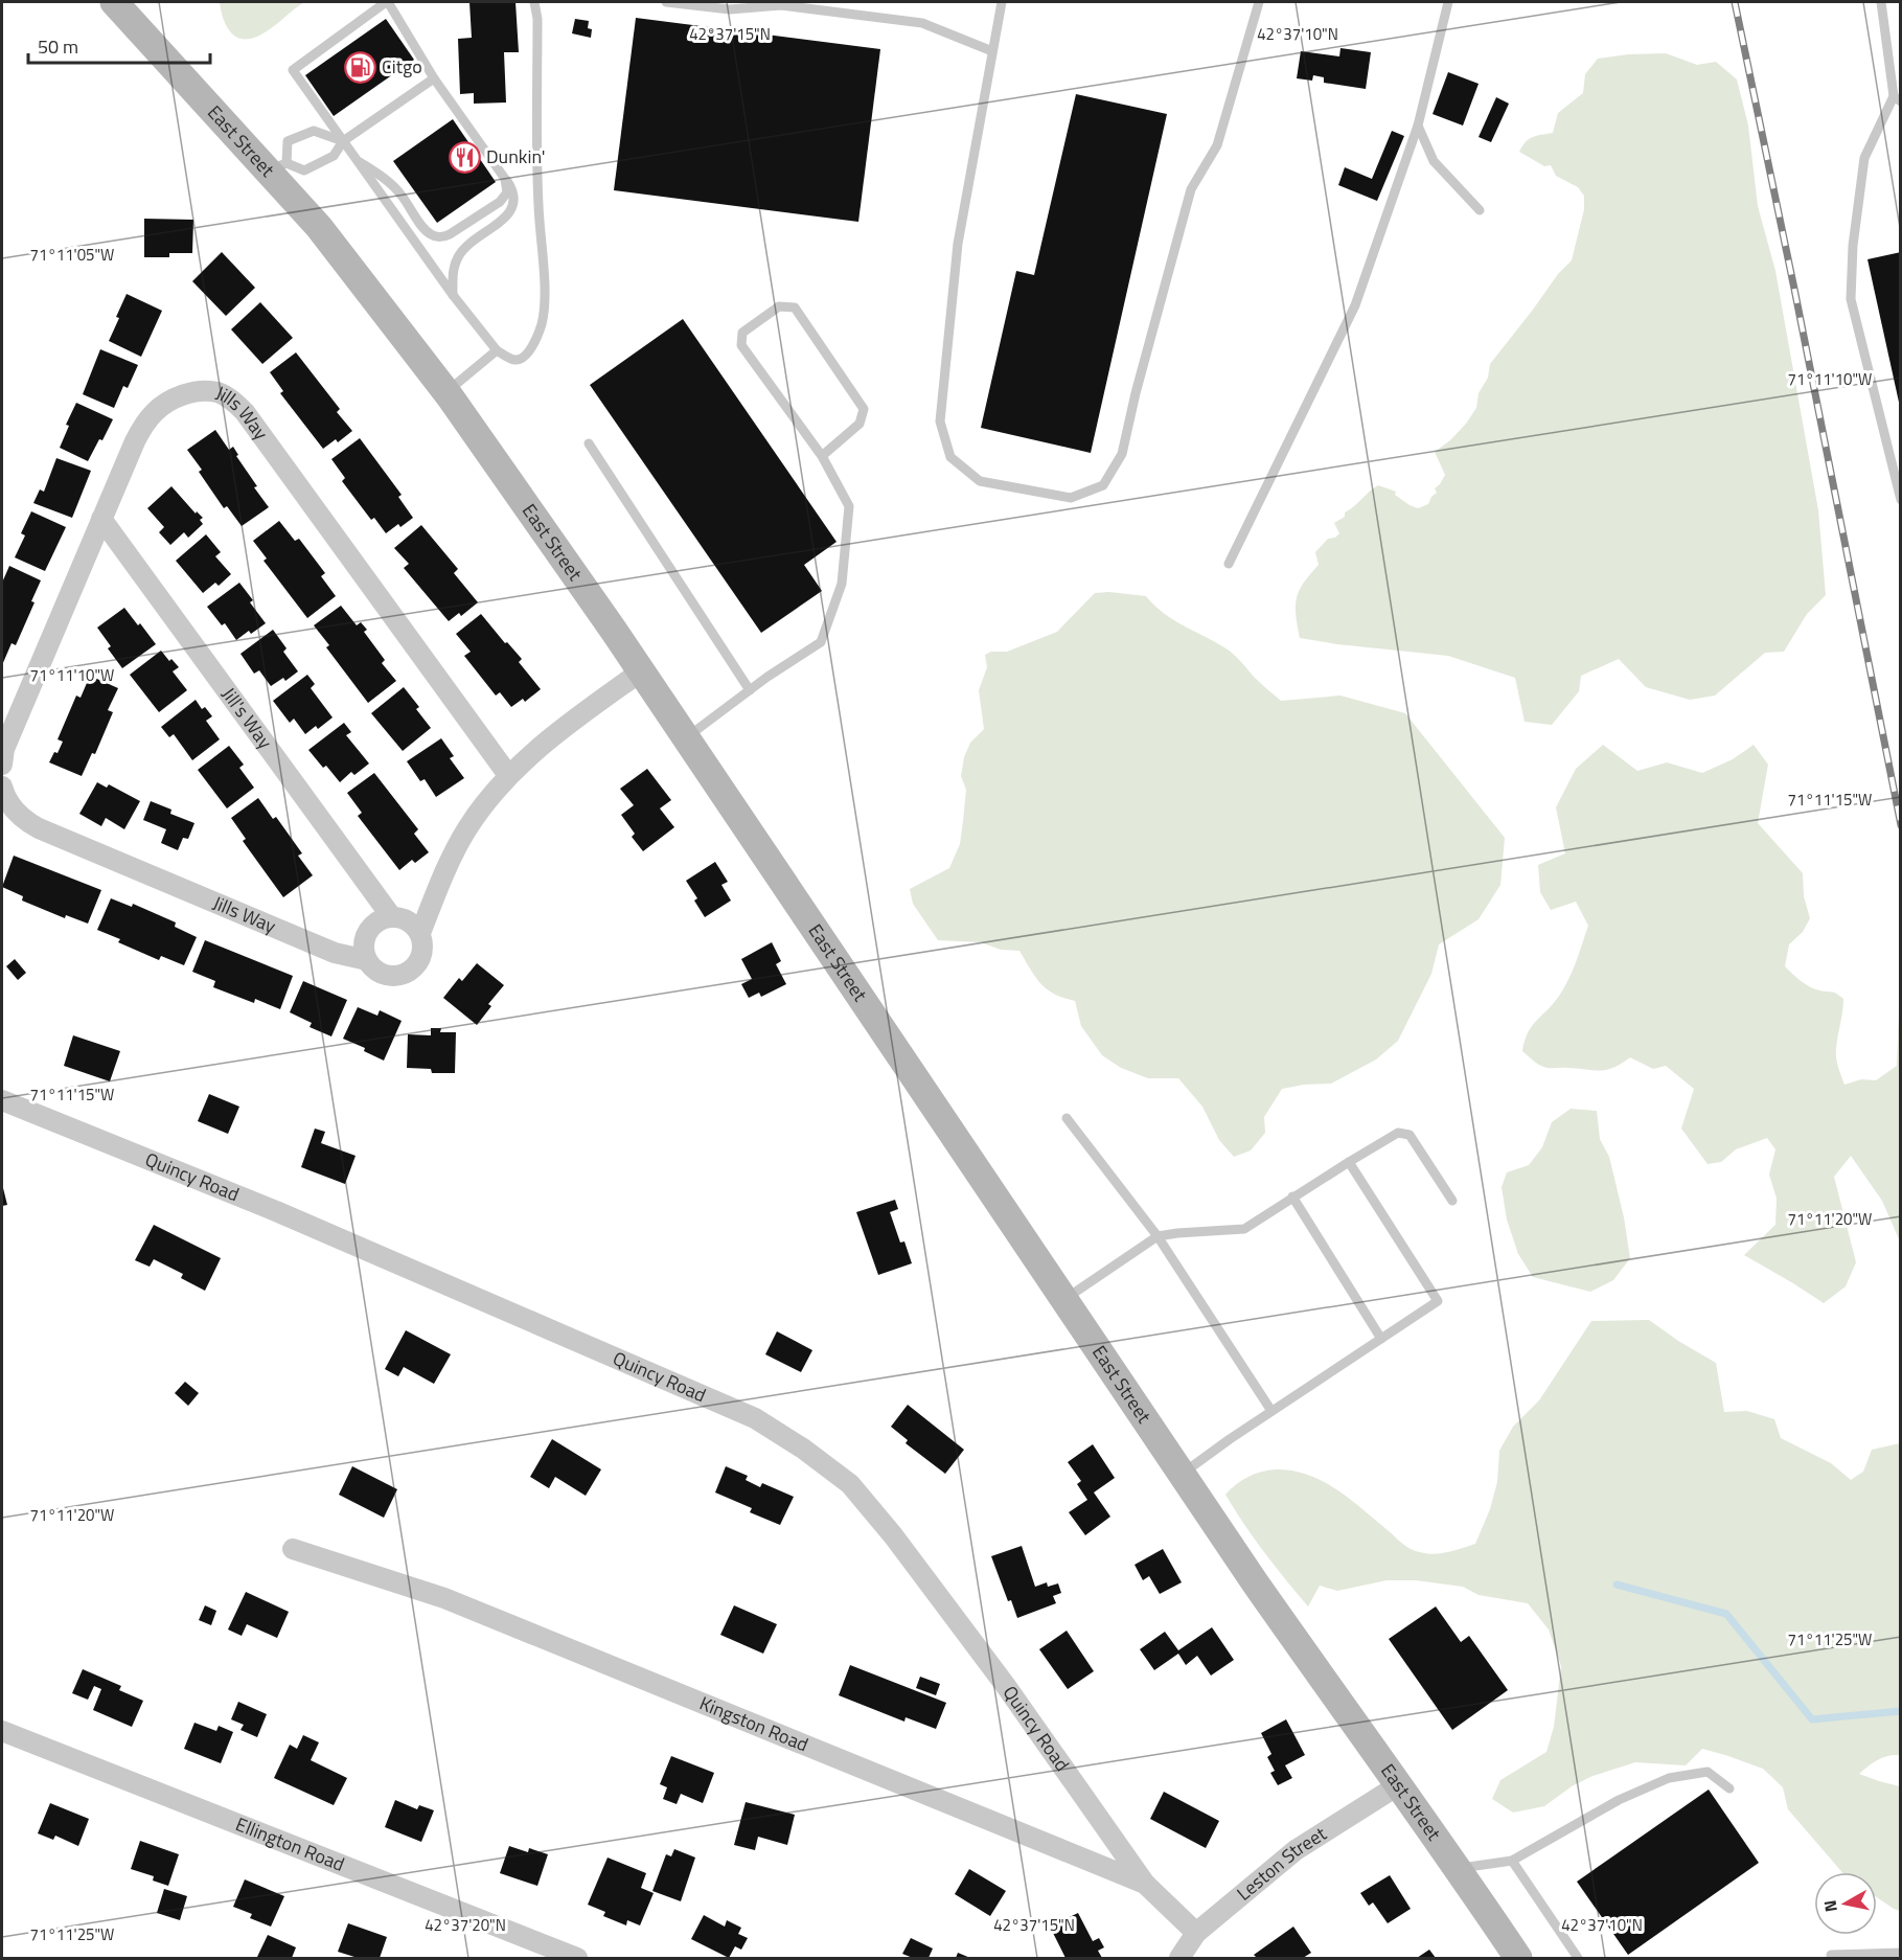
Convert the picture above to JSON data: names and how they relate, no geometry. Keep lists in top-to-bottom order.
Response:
{
  "streets": {
    "main road": ["East Street"],
    "street": [
      "Jills Way",
      "Jill's Way",
      "Quincy Road",
      "Kingston Road",
      "Ellington Road",
      "Leston Street"
    ]
  },
  "crossings": [
    ["East Street", "Jills Way"],
    ["East Street", "Leston Street"],
    ["Jills Way", "Jill's Way"],
    ["Quincy Road", "Kingston Road"],
    ["Kingston Road", "Leston Street"]
  ],
  "places": {
    "fuel station": ["Citgo"],
    "restaurant": ["Dunkin'"]
  },
  "scale_bar": "50 m",
  "north": "left",
  "coordinates": [
    "42°37'15\"N",
    "42°37'10\"N",
    "71°11'05\"W",
    "71°11'10\"W",
    "71°11'15\"W",
    "71°11'20\"W",
    "71°11'25\"W",
    "42°37'20\"N"
  ]
}
